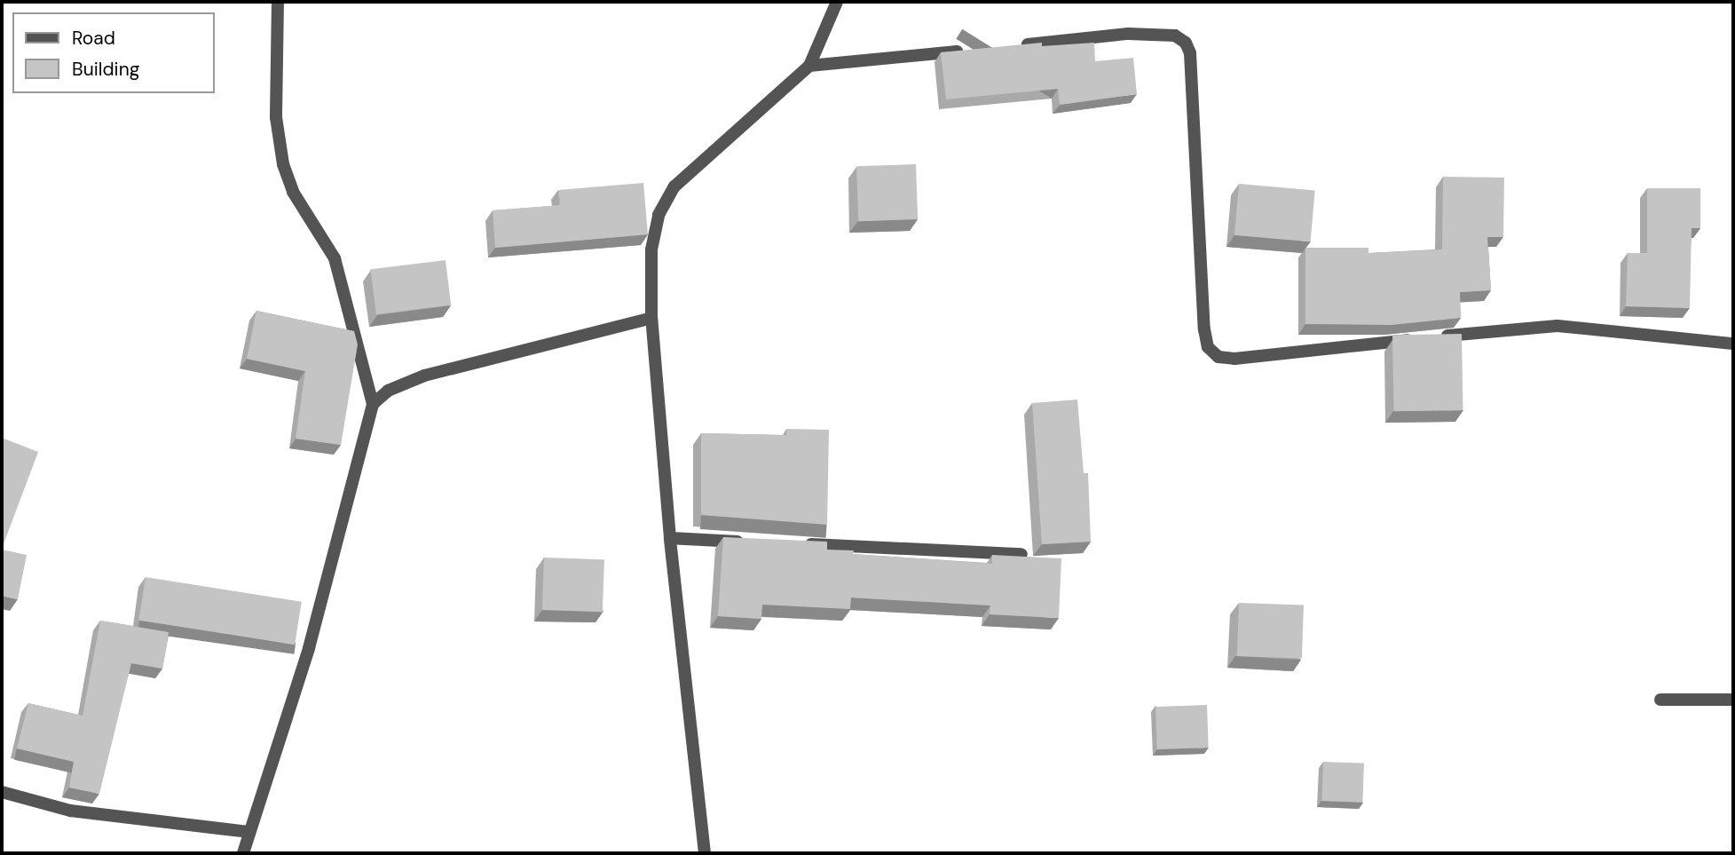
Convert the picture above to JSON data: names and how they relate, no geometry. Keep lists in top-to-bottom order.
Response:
{
  "legend": ["Road", "Building"]
}
